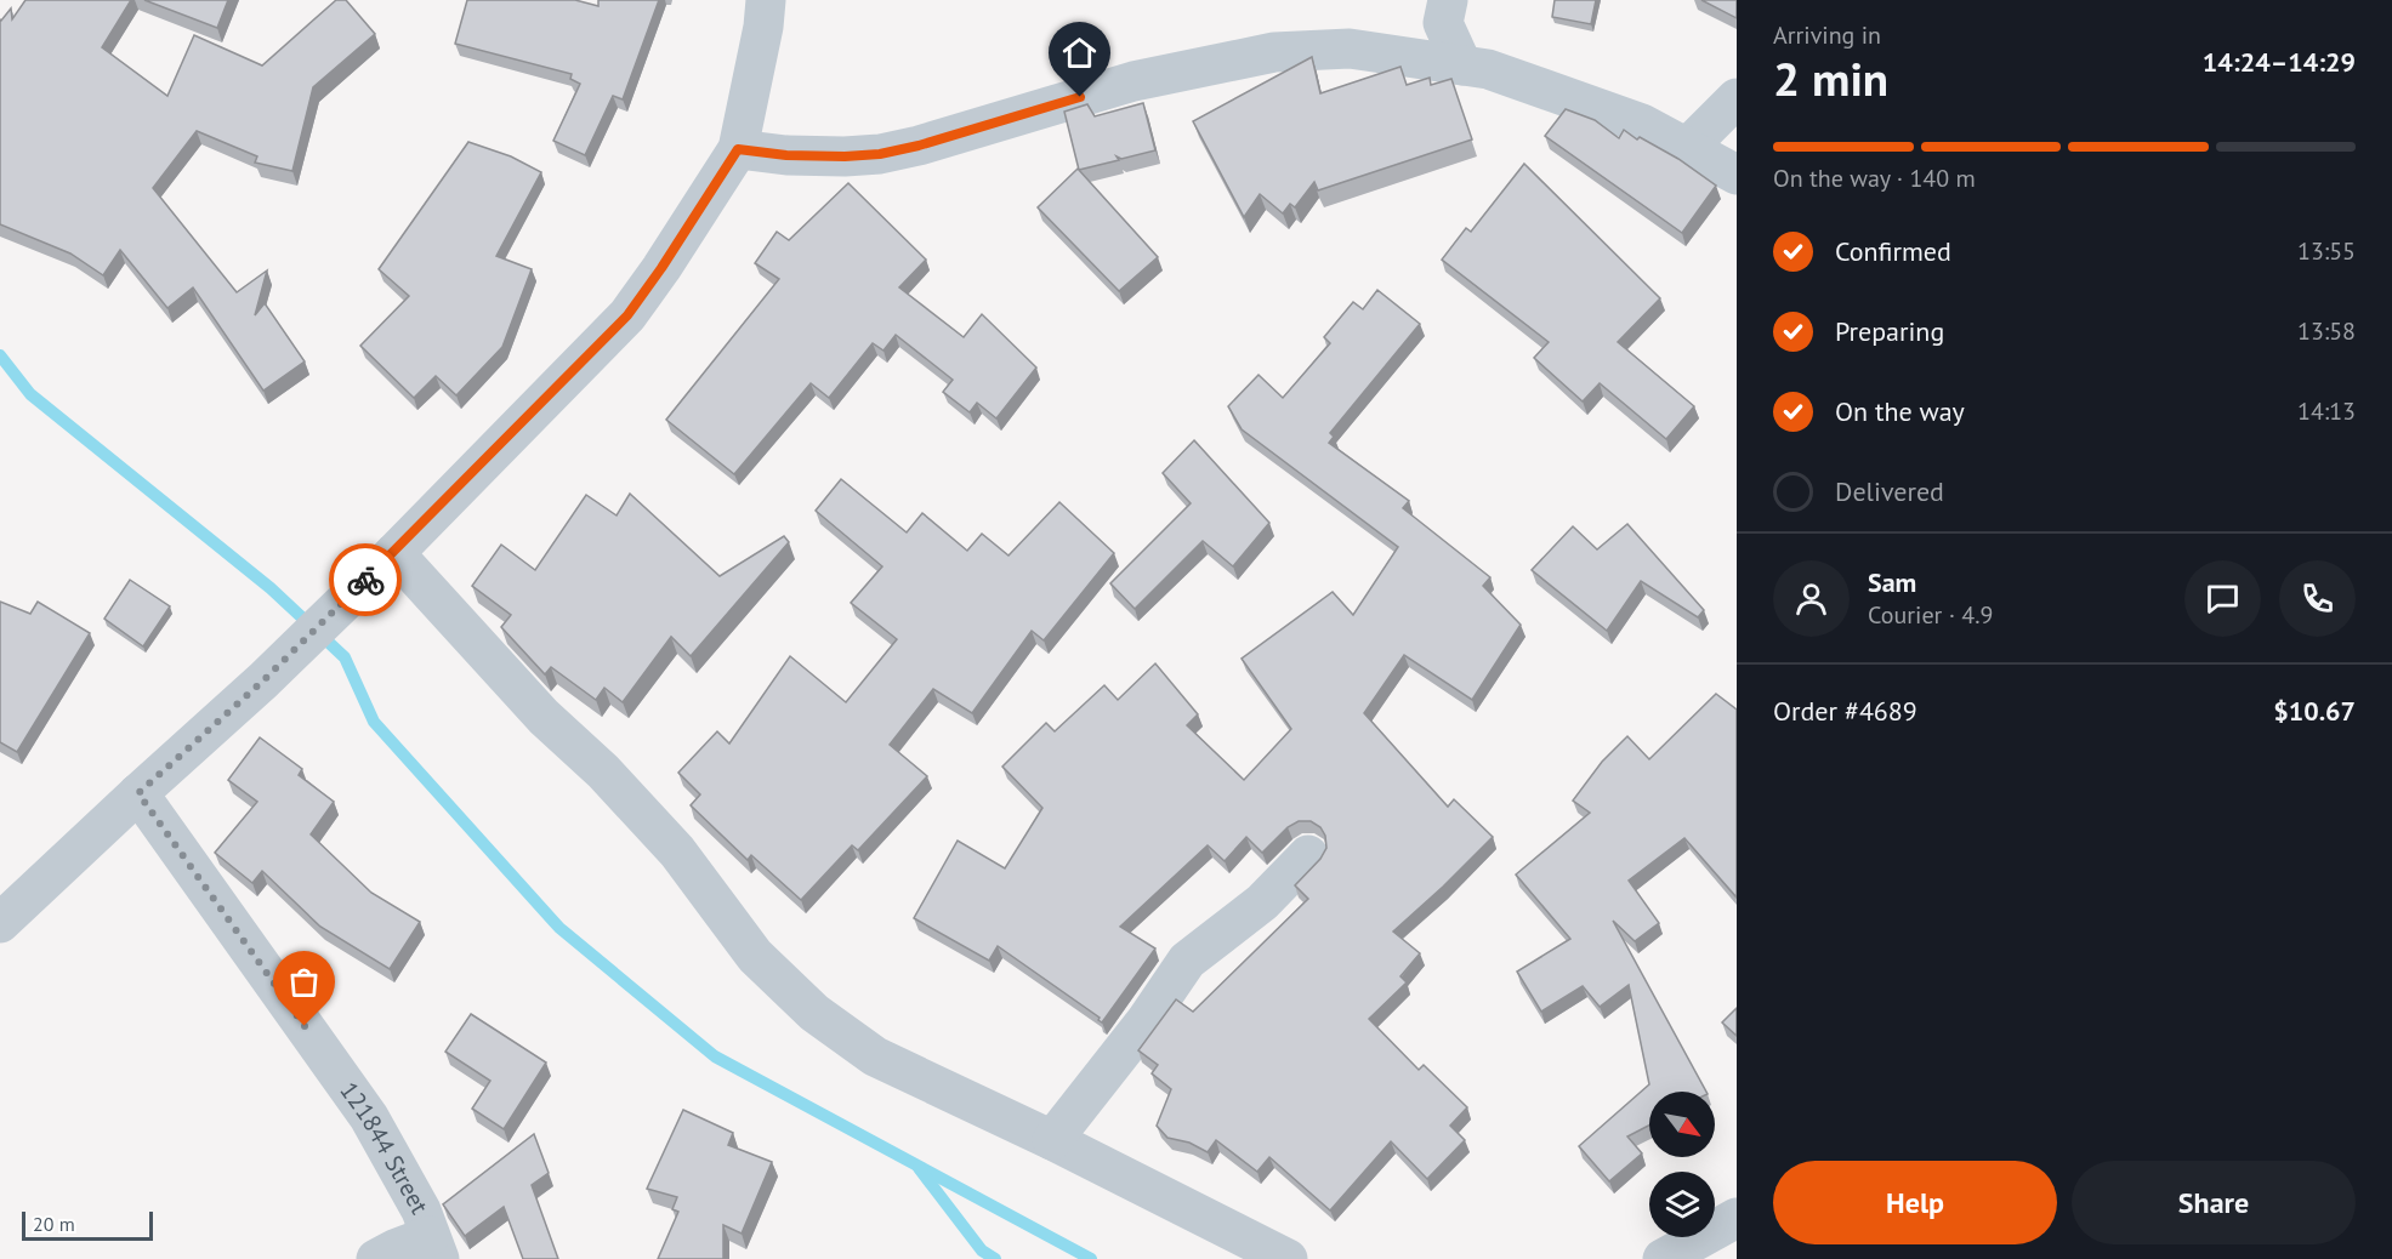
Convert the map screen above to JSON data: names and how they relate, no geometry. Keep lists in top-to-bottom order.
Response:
{
  "streets": {
    "street": ["121844 Street"]
  },
  "scale_bar": "20 m",
  "north": "bottom right",
  "page": {
    "heading": ["2 min", "Arriving in", "14:24–14:29"],
    "panel": [
      "Sam",
      "Courier · 4.9",
      "Order #4689",
      "$10.67"
    ],
    "bar": "On the way · 140 m",
    "list": [
      ["Confirmed", "13:55"],
      ["Preparing", "13:58"],
      ["On the way", "14:13"],
      "Delivered"
    ],
    "buttons": ["Help", "Share"],
    "scale": "20 m"
  }
}
